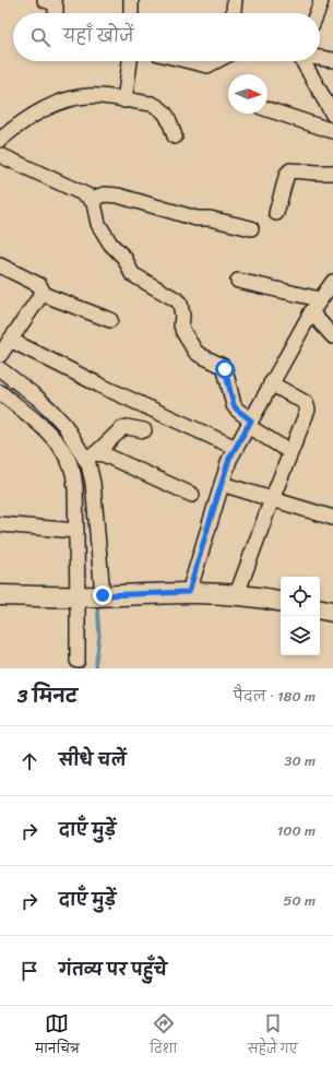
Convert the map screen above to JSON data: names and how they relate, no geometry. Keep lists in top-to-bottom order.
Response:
{
  "north": "right",
  "page": {
    "search": "यहाँ खोजें",
    "heading": ["3 मिनट", "पैदल · 180 m"],
    "list": [
      ["सीधे चलें", "30 m"],
      ["दाएँ मुड़ें", "100 m"],
      ["दाएँ मुड़ें", "50 m"],
      "गंतव्य पर पहुँचे"
    ],
    "nav": ["मानचित्र", "दिशा", "सहेजे गए"]
  }
}
